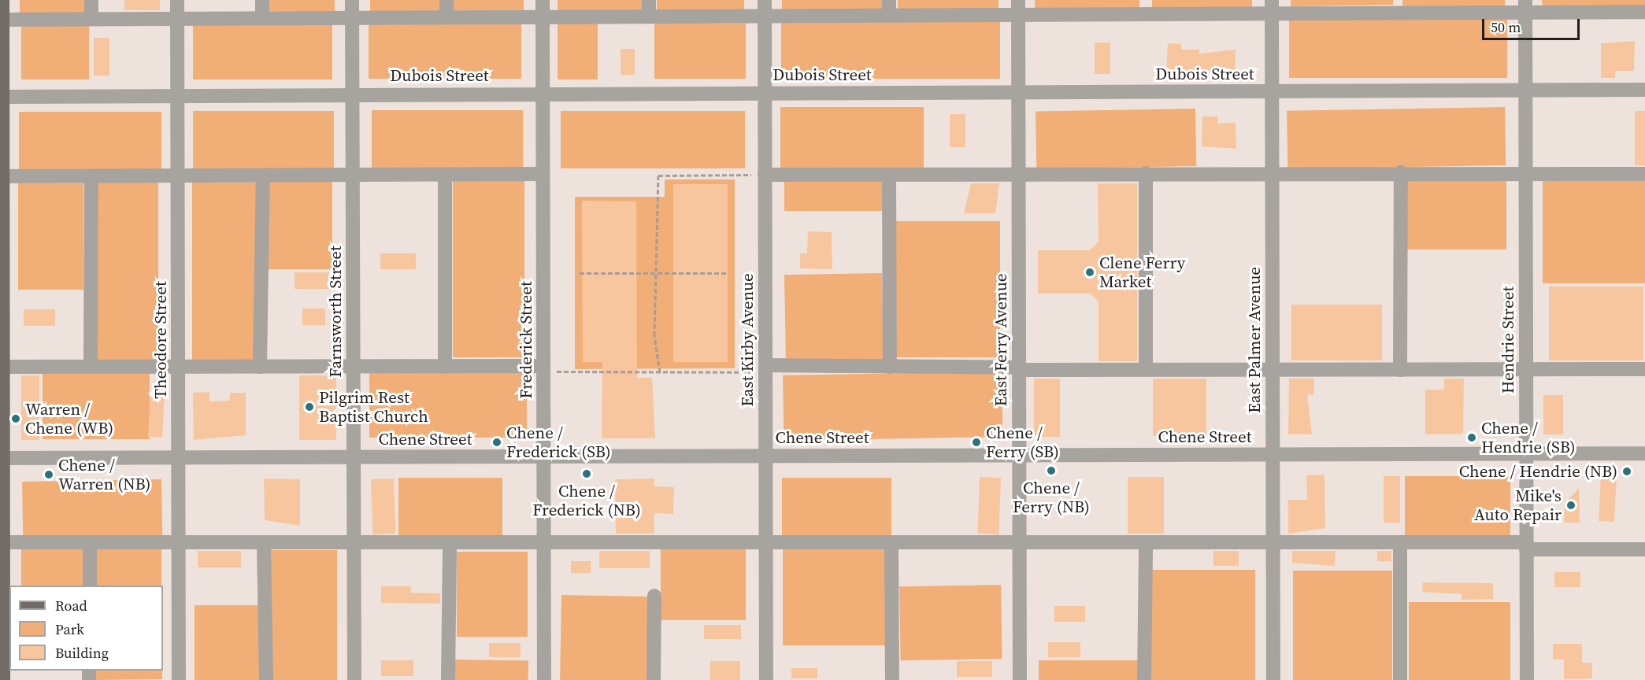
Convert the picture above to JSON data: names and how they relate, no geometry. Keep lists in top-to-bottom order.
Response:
{
  "streets": {
    "street": [
      "Dubois Street",
      "Farnsworth Street",
      "Theodore Street",
      "Frederick Street",
      "East Kirby Avenue",
      "East Ferry Avenue",
      "East Palmer Avenue",
      "Hendrie Street",
      "Chene Street"
    ]
  },
  "crossings": [
    ["Dubois Street", "Farnsworth Street"],
    ["Dubois Street", "Theodore Street"],
    ["Dubois Street", "Frederick Street"],
    ["Dubois Street", "East Kirby Avenue"],
    ["Dubois Street", "East Ferry Avenue"],
    ["Dubois Street", "East Palmer Avenue"],
    ["Dubois Street", "Hendrie Street"],
    ["Farnsworth Street", "Chene Street"],
    ["Theodore Street", "Chene Street"],
    ["Frederick Street", "Chene Street"],
    ["East Kirby Avenue", "Chene Street"],
    ["East Ferry Avenue", "Chene Street"],
    ["East Palmer Avenue", "Chene Street"],
    ["Hendrie Street", "Chene Street"]
  ],
  "places": [
    "Clene Ferry Market",
    "Pilgrim Rest Baptist Church",
    "Warren / Chene (WB)",
    "Chene / Hendrie (SB)",
    "Chene / Frederick (SB)",
    "Chene / Ferry (SB)",
    "Chene / Ferry (NB)",
    "Chene / Hendrie (NB)",
    "Chene / Frederick (NB)",
    "Chene / Warren (NB)",
    "Mike's Auto Repair"
  ],
  "legend": ["Road", "Park", "Building"],
  "scale_bar": "50 m"
}
